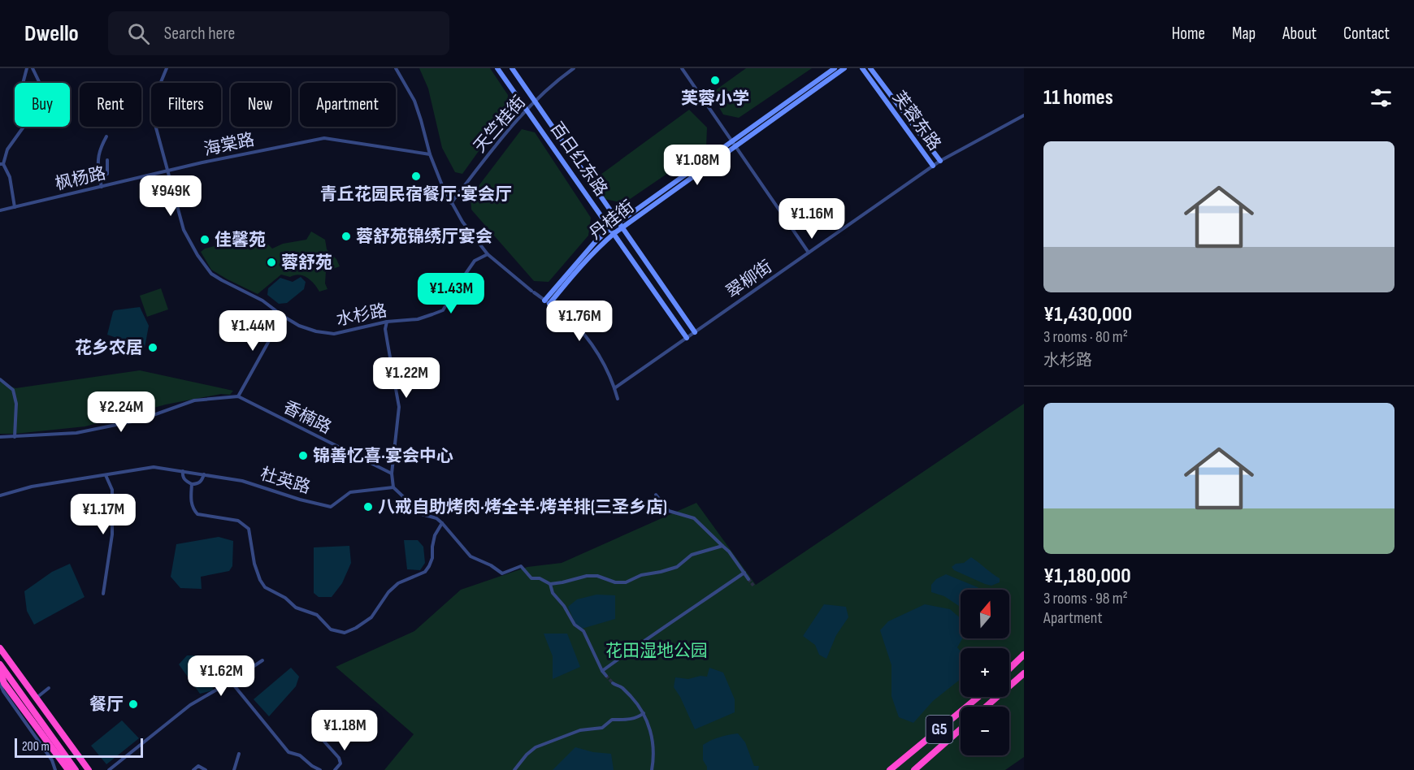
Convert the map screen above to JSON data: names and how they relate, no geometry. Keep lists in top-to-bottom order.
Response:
{
  "streets": {
    "highway": ["G5"],
    "street": [
      "芙蓉东路",
      "天竺桂街",
      "海棠路",
      "百日红东路",
      "枫杨路",
      "丹桂街",
      "翠柳街",
      "水杉路",
      "香楠路",
      "杜英路"
    ]
  },
  "crossings": [
    ["芙蓉东路", "翠柳街"],
    ["天竺桂街", "百日红东路"],
    ["海棠路", "枫杨路"],
    ["海棠路", "水杉路"],
    ["百日红东路", "丹桂街"],
    ["百日红东路", "翠柳街"],
    ["枫杨路", "水杉路"]
  ],
  "parks": ["花田湿地公园"],
  "places": [
    "芙蓉小学",
    "青丘花园民宿餐厅·宴会厅",
    "蓉舒苑锦绣厅宴会",
    "佳馨苑",
    "蓉舒苑",
    "花乡农居",
    "锦善忆喜·宴会中心",
    "八戒自助烤肉·烤全羊·烤羊排(三圣乡店)",
    "餐厅"
  ],
  "scale_bar": "200 m",
  "north": "top",
  "page": {
    "header": "Dwello",
    "search": "Search here",
    "nav": [
      "Home",
      "Map",
      "About",
      "Contact"
    ],
    "heading": "11 homes",
    "chip": [
      "Buy",
      "Rent",
      "Filters",
      "New",
      "Apartment"
    ],
    "list": [
      {
        "name": "¥1,430,000",
        "note": "3 rooms · 80 m² · 水杉路"
      },
      {
        "name": "¥1,180,000",
        "note": "3 rooms · 98 m² · Apartment"
      }
    ],
    "price": [
      "¥1.08M",
      "¥949K",
      "¥1.16M",
      "¥1.43M",
      "¥1.76M",
      "¥1.44M",
      "¥1.22M",
      "¥2.24M",
      "¥1.17M",
      "¥1.62M",
      "¥1.18M"
    ],
    "map_buttons": ["+", "−"],
    "scale": "200 m"
  }
}
